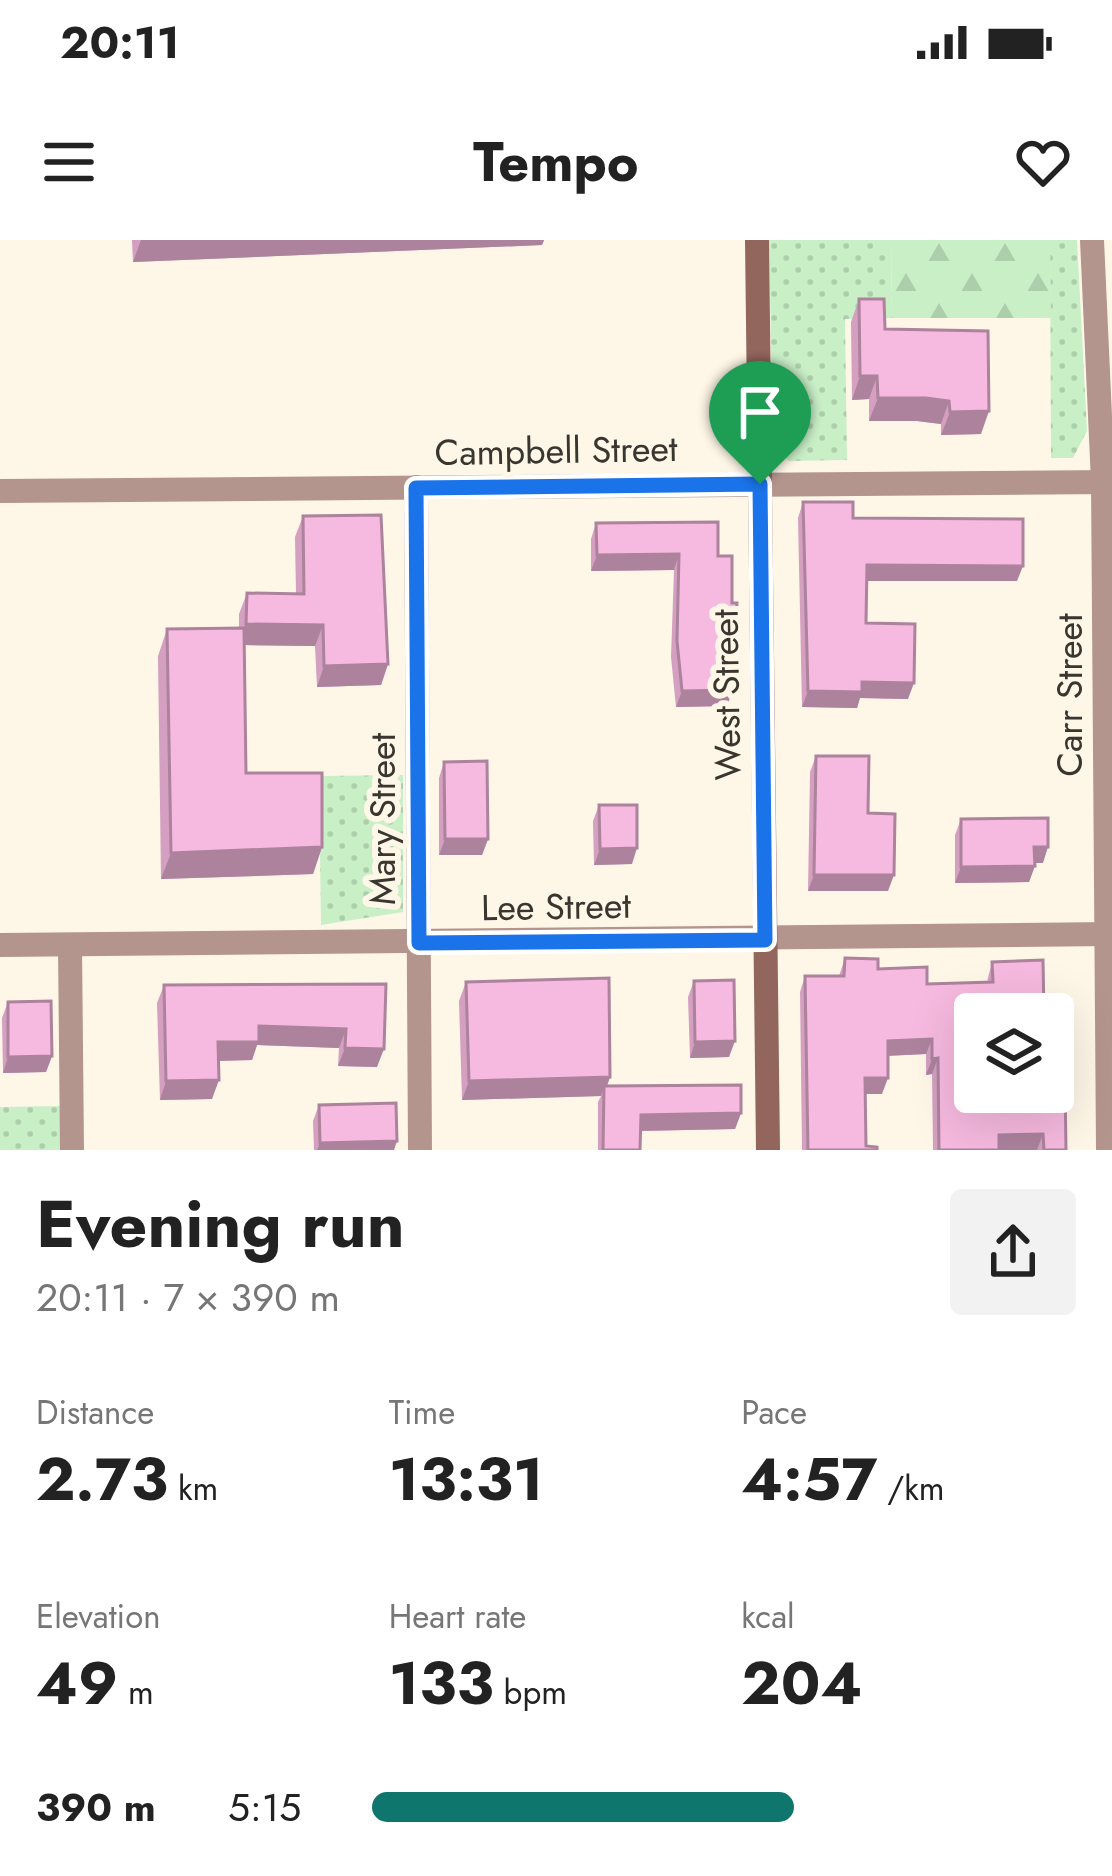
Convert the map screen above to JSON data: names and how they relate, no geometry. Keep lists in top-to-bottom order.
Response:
{
  "streets": {
    "street": [
      "Campbell Street",
      "West Street",
      "Carr Street",
      "Mary Street",
      "Lee Street"
    ]
  },
  "crossings": [
    ["Campbell Street", "West Street"],
    ["Campbell Street", "Carr Street"],
    ["Campbell Street", "Mary Street"],
    ["West Street", "Lee Street"],
    ["Carr Street", "Lee Street"],
    ["Mary Street", "Lee Street"]
  ],
  "page": {
    "status": "20:11",
    "header": "Tempo",
    "heading": ["Evening run", "20:11 · 7 × 390 m"],
    "stats": [
      ["Distance", "2.73 km"],
      ["Time", "13:31"],
      ["Pace", "4:57 /km"],
      ["Elevation", "49 m"],
      ["Heart rate", "133 bpm"],
      ["kcal", "204"]
    ],
    "list": [
      {
        "name": "390 m",
        "note": "5:15"
      }
    ]
  }
}
